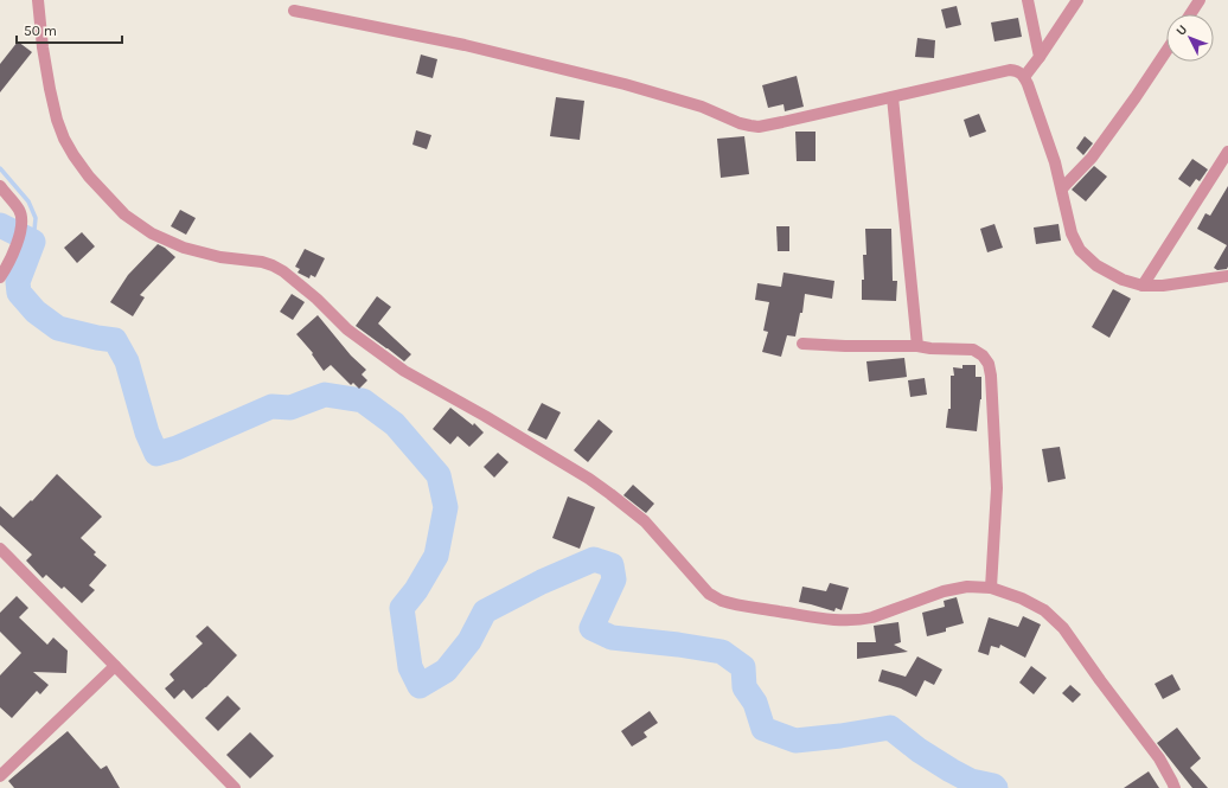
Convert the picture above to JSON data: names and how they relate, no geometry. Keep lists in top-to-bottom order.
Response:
{
  "scale_bar": "50 m",
  "north": "top left"
}
